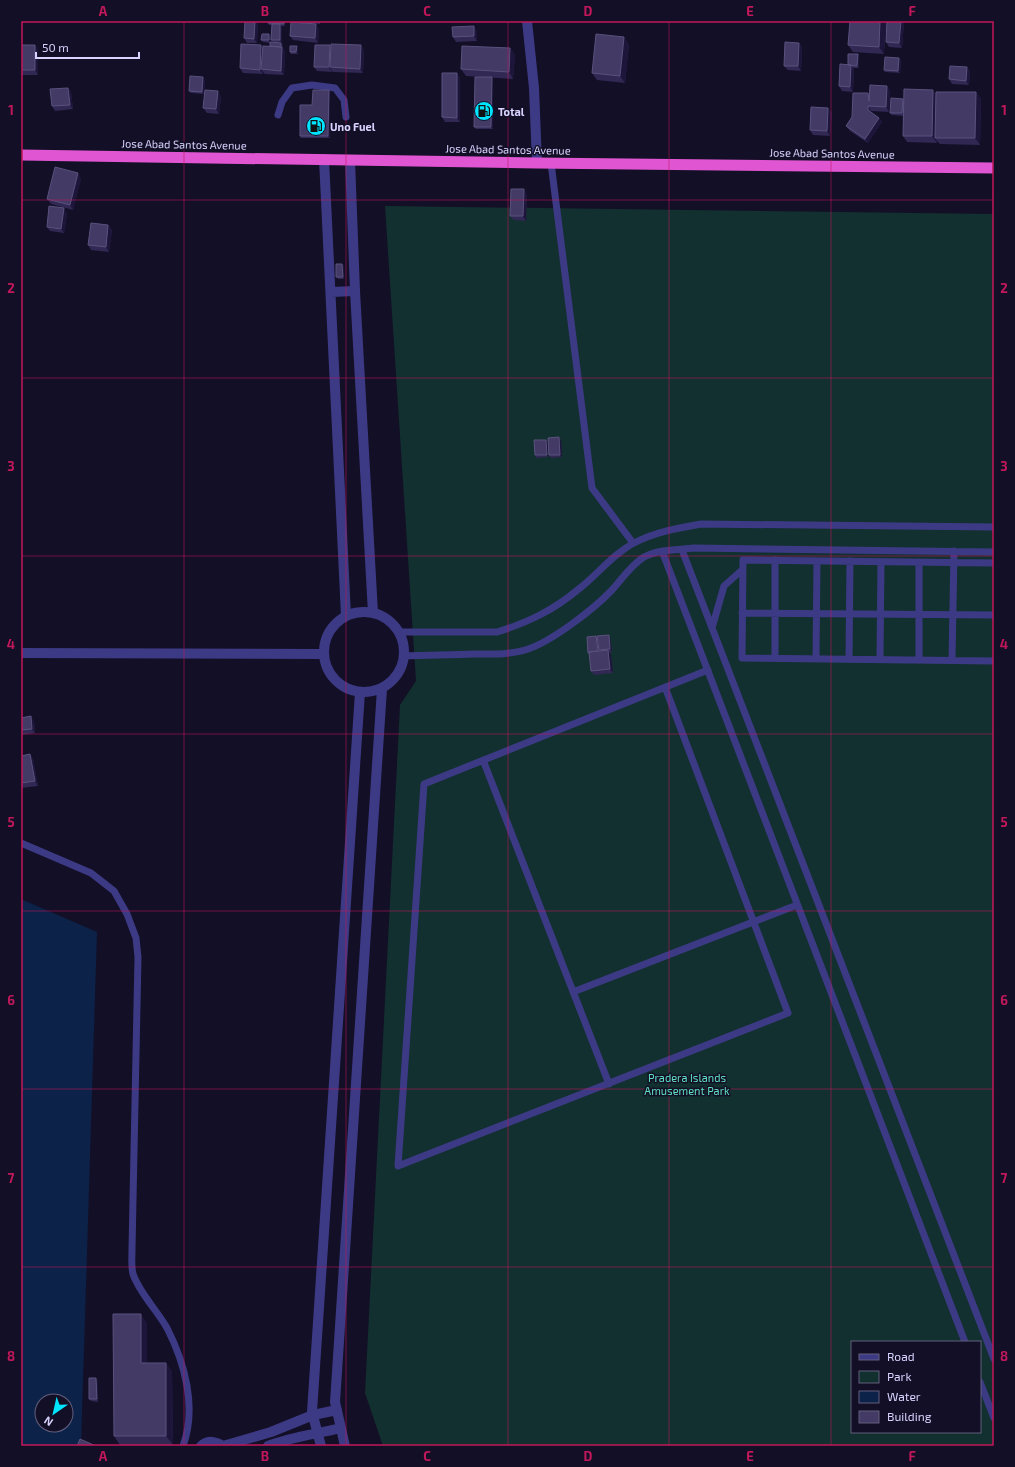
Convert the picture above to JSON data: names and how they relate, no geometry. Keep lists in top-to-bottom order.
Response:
{
  "streets": {
    "highway": ["Jose Abad Santos Avenue"]
  },
  "parks": ["Pradera Islands Amusement Park"],
  "places": {
    "fuel station": ["Total", "Uno Fuel"]
  },
  "legend": [
    "Road",
    "Park",
    "Water",
    "Building"
  ],
  "scale_bar": "50 m",
  "north": "bottom left",
  "grid": {
    "columns": [
      "A",
      "B",
      "C",
      "D",
      "E",
      "F"
    ],
    "rows": [
      "1",
      "2",
      "3",
      "4",
      "5",
      "6",
      "7",
      "8"
    ]
  }
}
